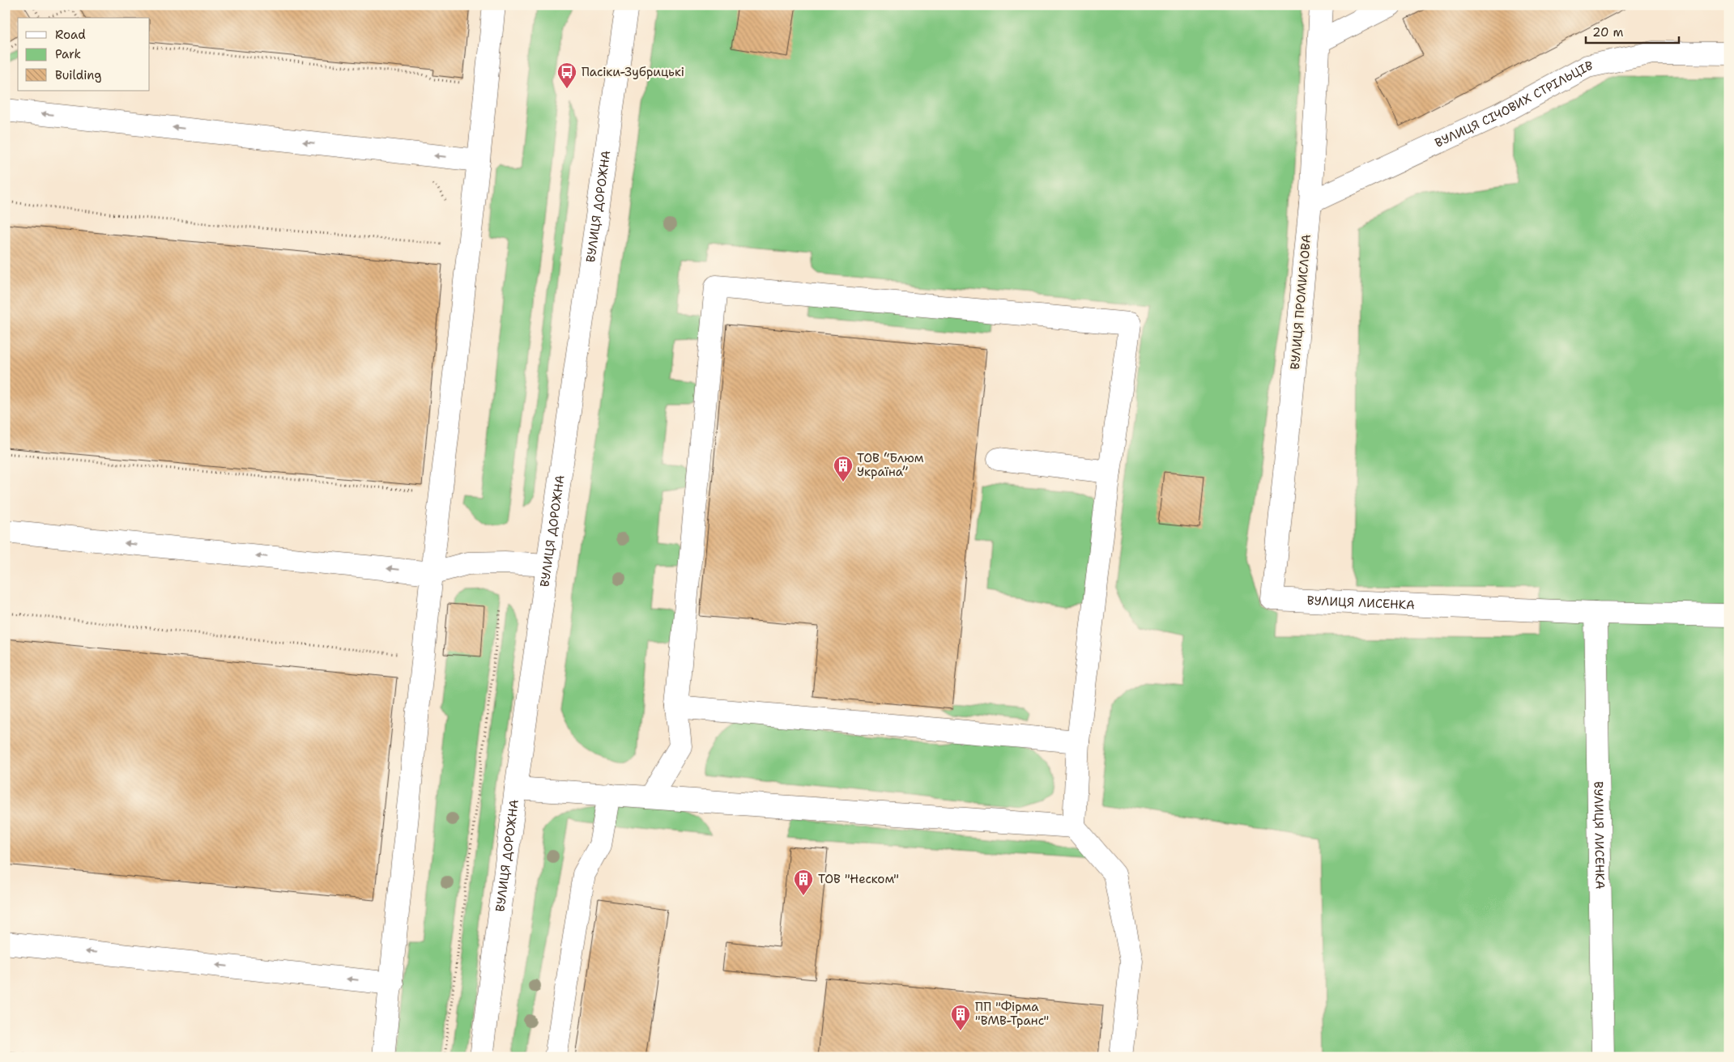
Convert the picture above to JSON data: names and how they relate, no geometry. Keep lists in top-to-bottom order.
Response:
{
  "streets": {
    "street": [
      "ВУЛИЦЯ СІЧОВИХ СТРІЛЬЦІВ",
      "ВУЛИЦЯ ДОРОЖНА",
      "ВУЛИЦЯ ПРОМИСЛОВА",
      "ВУЛИЦЯ ЛИСЕНКА"
    ]
  },
  "crossings": [
    ["ВУЛИЦЯ СІЧОВИХ СТРІЛЬЦІВ", "ВУЛИЦЯ ПРОМИСЛОВА"],
    ["ВУЛИЦЯ ПРОМИСЛОВА", "ВУЛИЦЯ ЛИСЕНКА"]
  ],
  "places": {
    "bus stop": ["Пасіки-Зубрицькі"],
    "building": ["ТОВ “Блюм Україна”", "ТОВ \"Неском\"", "ПП \"Фірма \"ВМВ-Транс\""]
  },
  "legend": ["Road", "Park", "Building"],
  "scale_bar": "20 m"
}
